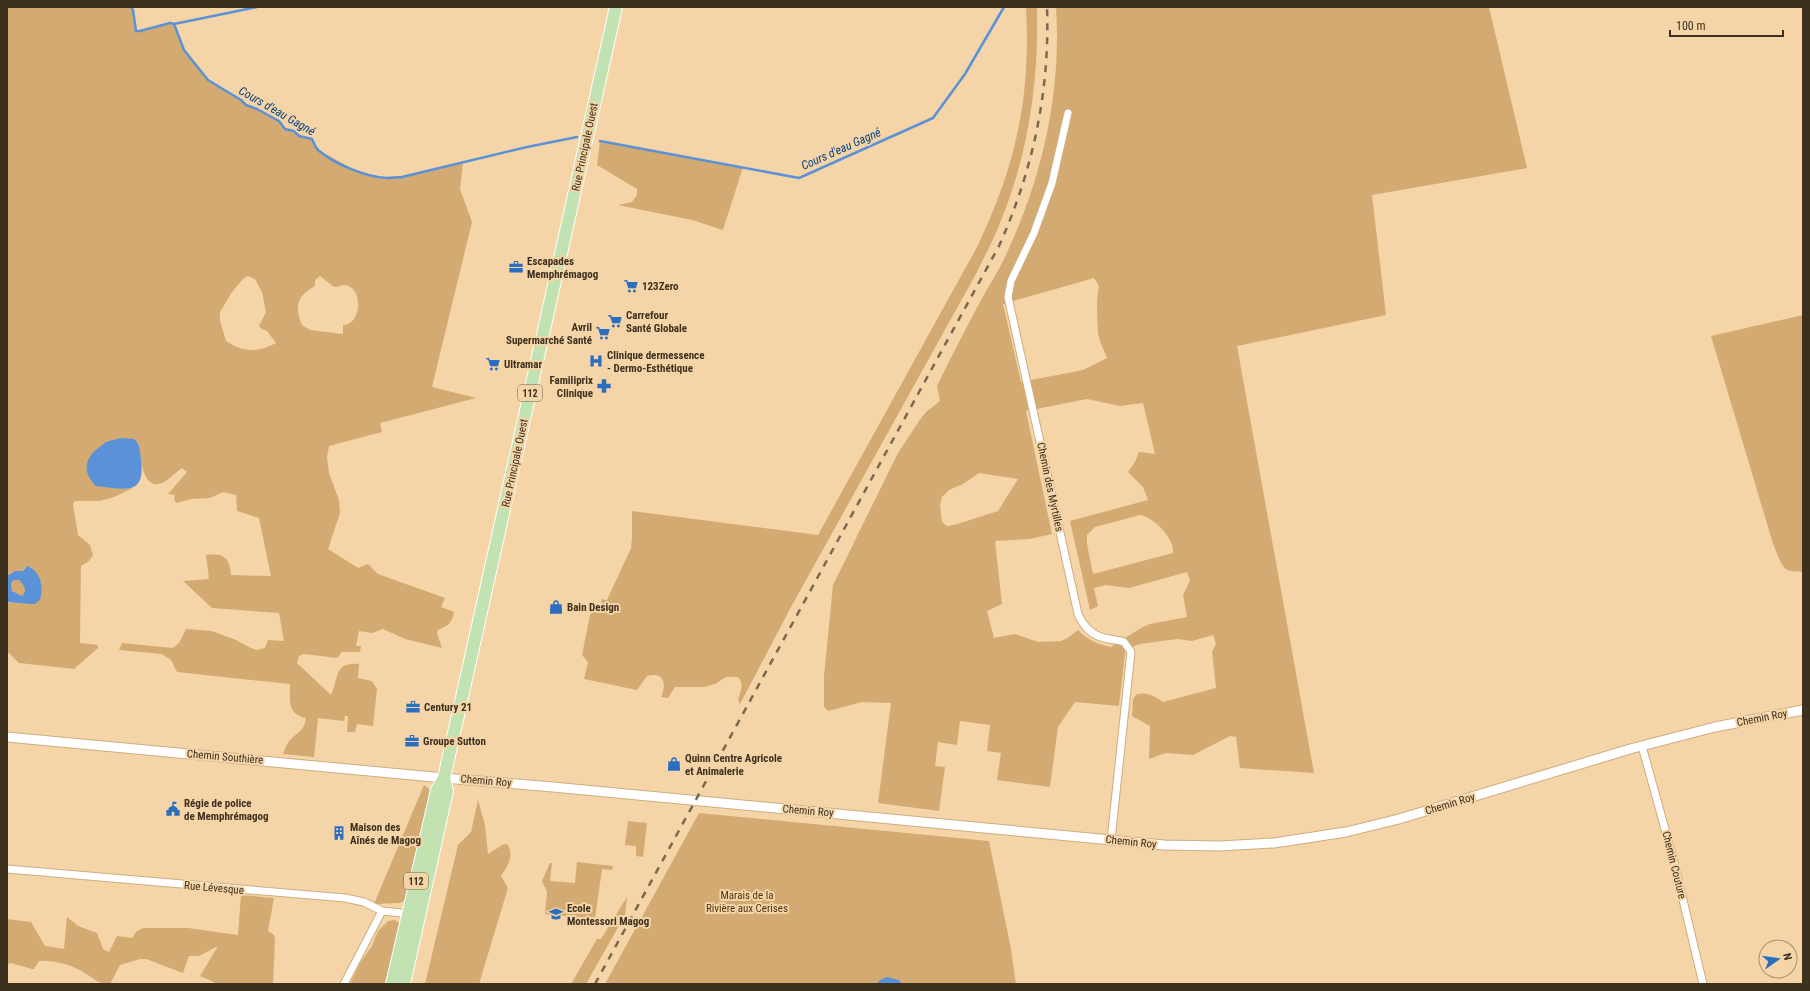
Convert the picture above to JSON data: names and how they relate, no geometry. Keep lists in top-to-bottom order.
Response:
{
  "streets": {
    "main road": ["Rue Principale Ouest", "112"],
    "street": [
      "Chemin des Myrtilles",
      "Chemin Roy",
      "Chemin Southière",
      "Chemin Couture",
      "Rue Lévesque"
    ]
  },
  "crossings": [
    ["Rue Principale Ouest", "Chemin Roy"],
    ["Rue Principale Ouest", "Chemin Southière"],
    ["Rue Principale Ouest", "Rue Lévesque"],
    ["Chemin des Myrtilles", "Chemin Roy"],
    ["Chemin Roy", "Chemin Southière"],
    ["Chemin Roy", "Chemin Couture"]
  ],
  "water": ["Cours d'eau Gagné"],
  "parks": ["Marais de la Rivière aux Cerises"],
  "places": {
    "office": ["Escapades Memphrémagog", "Century 21", "Groupe Sutton"],
    "supermarket": [
      "123Zero",
      "Carrefour Santé Globale",
      "Avril Supermarché Santé",
      "Ultramar"
    ],
    "hospital": ["Clinique dermessence - Dermo-Esthétique"],
    "pharmacy": ["Familiprix Clinique"],
    "shop": ["Bain Design", "Quinn Centre Agricole et Animalerie"],
    "public building": ["Régie de police de Memphrémagog"],
    "building": ["Maison des Aînés de Magog"],
    "school or university": ["Ecole Montessori Magog"]
  },
  "scale_bar": "100 m",
  "north": "right"
}
